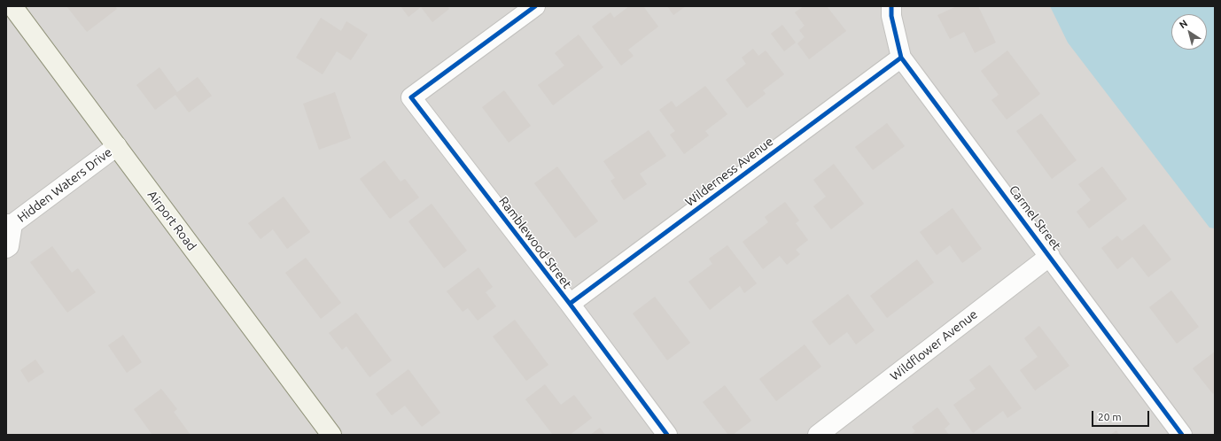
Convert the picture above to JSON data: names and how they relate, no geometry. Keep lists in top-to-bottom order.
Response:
{
  "streets": {
    "main road": ["Airport Road"],
    "street": [
      "Wilderness Avenue",
      "Hidden Waters Drive",
      "Carmel Street",
      "Ramblewood Street",
      "Wildflower Avenue"
    ]
  },
  "crossings": [
    ["Wilderness Avenue", "Carmel Street"],
    ["Wilderness Avenue", "Ramblewood Street"],
    ["Hidden Waters Drive", "Airport Road"],
    ["Carmel Street", "Wildflower Avenue"]
  ],
  "scale_bar": "20 m",
  "north": "top left"
}
